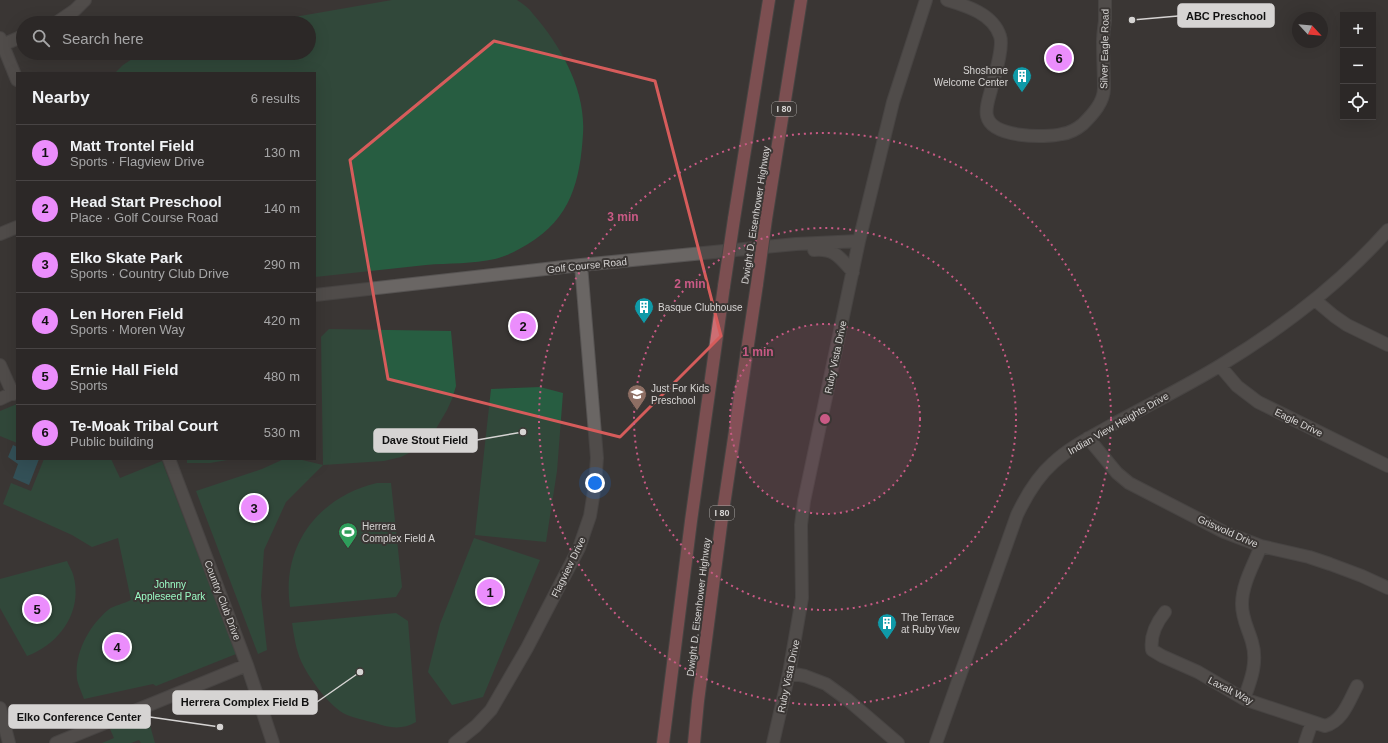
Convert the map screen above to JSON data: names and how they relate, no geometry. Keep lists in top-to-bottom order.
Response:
{
  "streets": {
    "highway": ["I 80", "Dwight D. Eisenhower Highway"],
    "street": [
      "Silver Eagle Road",
      "Golf Course Road",
      "Ruby Vista Drive",
      "Eagle Drive",
      "Indian View Heights Drive",
      "Griswold Drive",
      "Flagview Drive",
      "Country Club Drive",
      "Laxalt Way"
    ]
  },
  "crossings": [
    ["Golf Course Road", "Ruby Vista Drive"],
    ["Golf Course Road", "Flagview Drive"],
    ["Eagle Drive", "Indian View Heights Drive"],
    ["Indian View Heights Drive", "Griswold Drive"]
  ],
  "parks": ["Johnny Appleseed Park"],
  "places": {
    "other": [
      "ABC Preschool",
      "Dave Stout Field",
      "Herrera Complex Field B",
      "Elko Conference Center"
    ],
    "building": ["Shoshone Welcome Center", "Basque Clubhouse", "The Terrace at Ruby View"],
    "school or university": ["Just For Kids Preschool"],
    "sports": ["Herrera Complex Field A"]
  },
  "north": "bottom right",
  "page": {
    "map_buttons": ["+", "−"],
    "search": "Search here",
    "pins": [
      "6",
      "2",
      "3",
      "1",
      "5",
      "4"
    ],
    "heading": ["Nearby", "6 results"],
    "list": [
      {
        "mark": "1",
        "name": "Matt Trontel Field",
        "note": "Sports · Flagview Drive",
        "value": "130 m"
      },
      {
        "mark": "2",
        "name": "Head Start Preschool",
        "note": "Place · Golf Course Road",
        "value": "140 m"
      },
      {
        "mark": "3",
        "name": "Elko Skate Park",
        "note": "Sports · Country Club Drive",
        "value": "290 m"
      },
      {
        "mark": "4",
        "name": "Len Horen Field",
        "note": "Sports · Moren Way",
        "value": "420 m"
      },
      {
        "mark": "5",
        "name": "Ernie Hall Field",
        "note": "Sports",
        "value": "480 m"
      },
      {
        "mark": "6",
        "name": "Te-Moak Tribal Court",
        "note": "Public building",
        "value": "530 m"
      }
    ]
  },
  "rings": ["3 min", "2 min", "1 min"]
}
